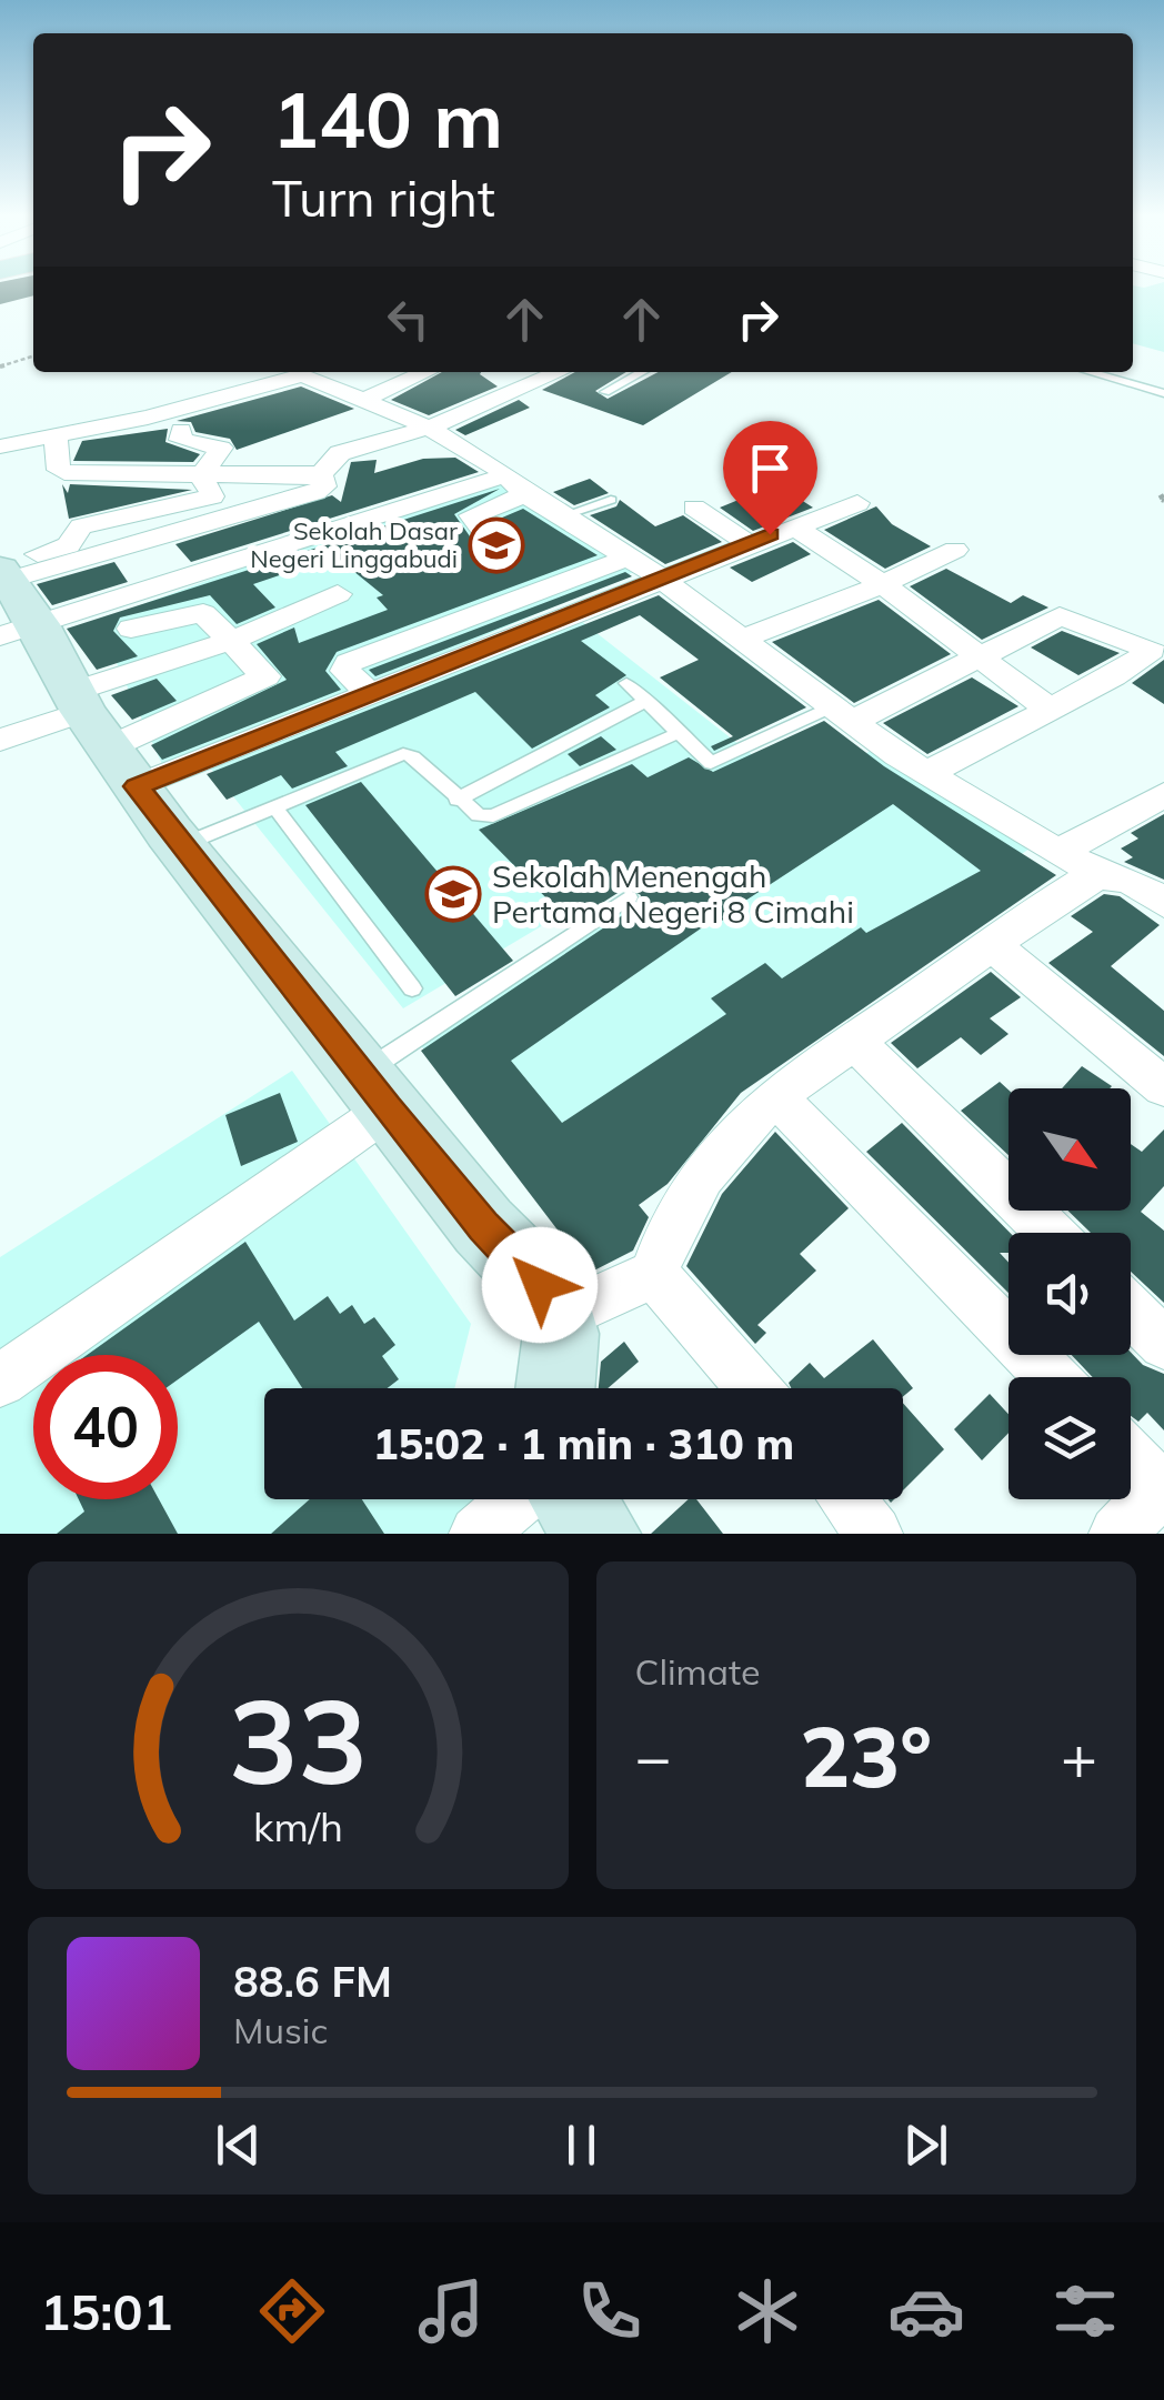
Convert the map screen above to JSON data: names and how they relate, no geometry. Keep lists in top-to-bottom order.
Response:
{
  "places": {
    "school or university": ["Sekolah Dasar Negeri Linggabudi", "Sekolah Menengah Pertama Negeri 8 Cimahi"]
  },
  "north": "bottom right",
  "page": {
    "turn": ["140 m", "Turn right"],
    "limit": "40",
    "trip": "15:02 · 1 min · 310 m",
    "tile": "Climate",
    "heat": ["−", "23°", "+"],
    "song": ["88.6 FM", "Music"],
    "tabs": "15:01",
    "gauge": ["33", "km/h"]
  }
}
